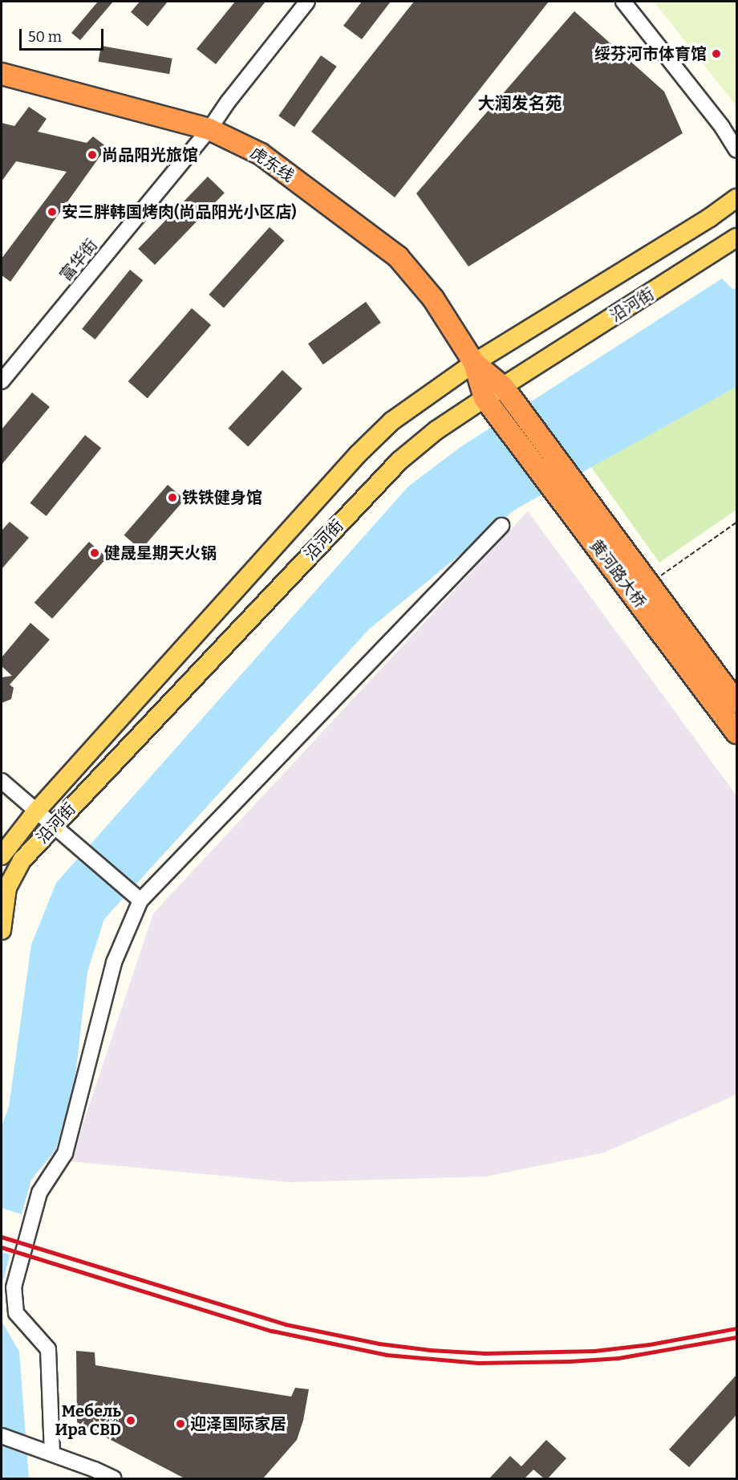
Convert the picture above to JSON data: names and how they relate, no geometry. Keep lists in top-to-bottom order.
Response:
{
  "streets": {
    "highway": ["虎东线", "黄河路大桥"],
    "main road": ["沿河街"],
    "street": ["富华街"]
  },
  "crossings": [
    ["虎东线", "富华街"],
    ["虎东线", "沿河街"],
    ["虎东线", "黄河路大桥"],
    ["沿河街", "黄河路大桥"]
  ],
  "districts": ["大润发名苑"],
  "places": [
    "绥芬河市体育馆",
    "尚品阳光旅馆",
    "安三胖韩国烤肉(尚品阳光小区店)",
    "铁铁健身馆",
    "健晟星期天火锅",
    "Мебель Ира CBD",
    "迎泽国际家居"
  ],
  "scale_bar": "50 m"
}
